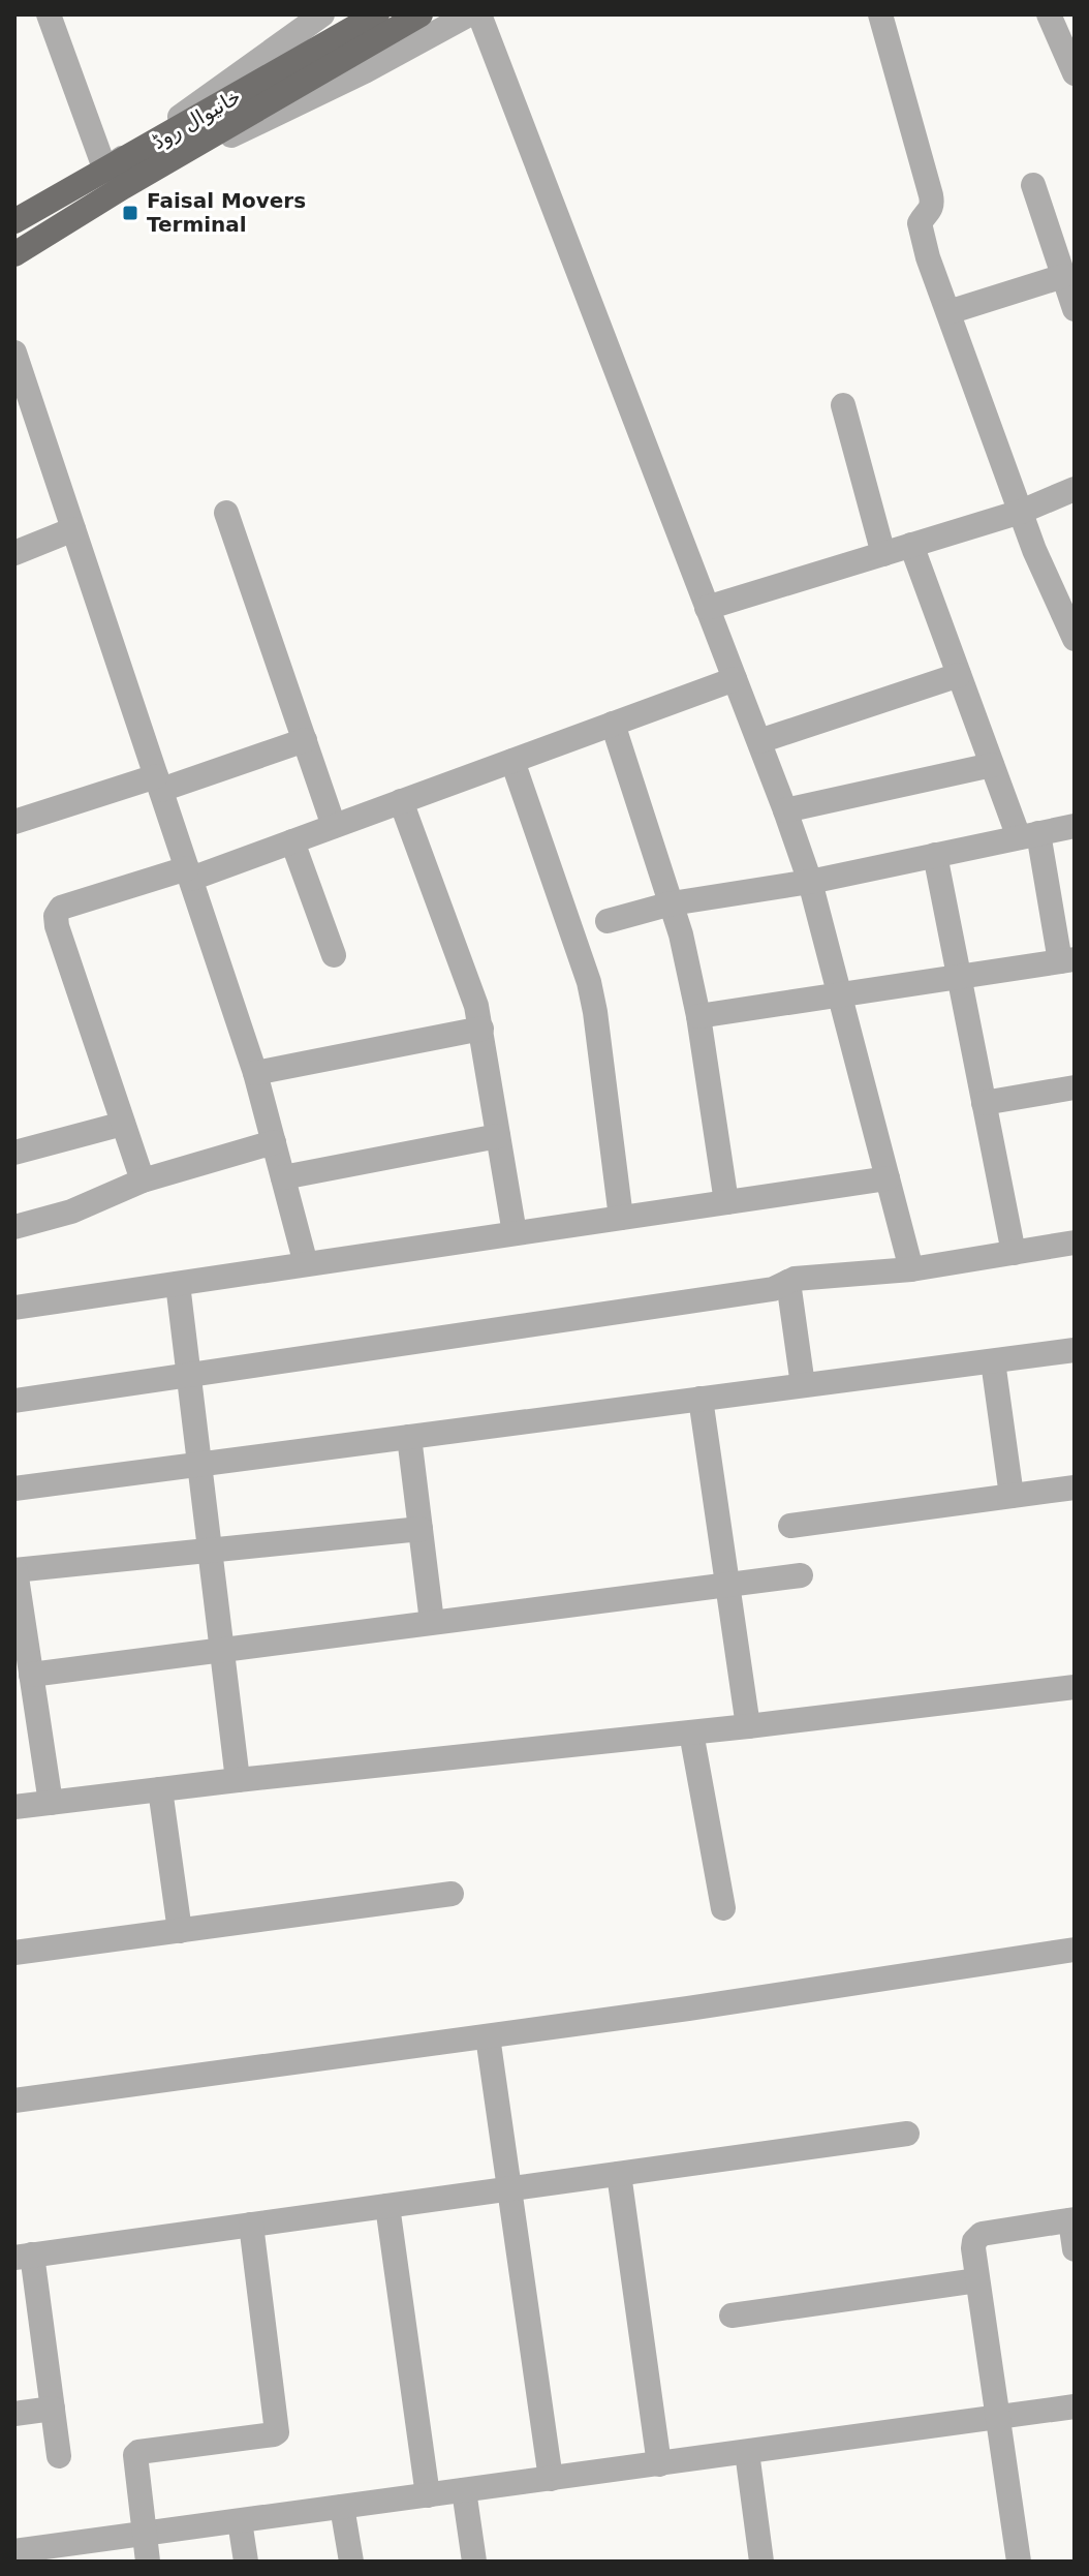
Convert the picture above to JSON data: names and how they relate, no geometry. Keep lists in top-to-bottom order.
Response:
{
  "streets": {
    "main road": ["خانیوال روڈ"]
  },
  "places": {
    "transit": ["Faisal Movers Terminal"]
  }
}
